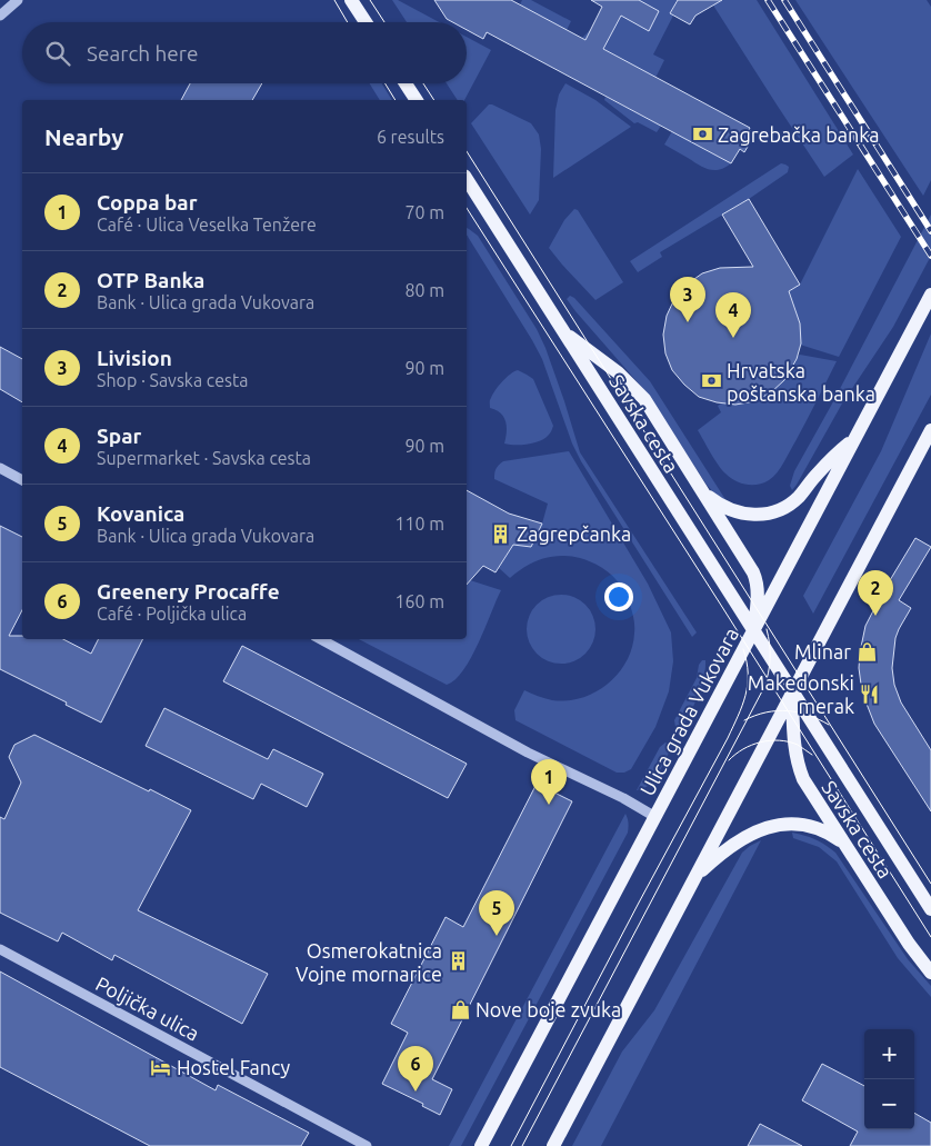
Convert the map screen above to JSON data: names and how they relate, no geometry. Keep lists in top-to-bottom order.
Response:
{
  "streets": {
    "main road": ["Savska cesta", "Ulica grada Vukovara"],
    "street": ["Poljička ulica"]
  },
  "crossings": [
    ["Savska cesta", "Ulica grada Vukovara"]
  ],
  "places": {
    "bank": ["Zagrebačka banka", "Hrvatska poštanska banka"],
    "building": ["Zagrepčanka", "Osmerokatnica Vojne mornarice"],
    "shop": ["Mlinar", "Nove boje zvuka"],
    "restaurant": ["Makedonski merak"],
    "hotel": ["Hostel Fancy"]
  },
  "page": {
    "search": "Search here",
    "heading": ["Nearby", "6 results"],
    "list": [
      {
        "mark": "1",
        "name": "Coppa bar",
        "note": "Café · Ulica Veselka Tenžere",
        "value": "70 m"
      },
      {
        "mark": "2",
        "name": "OTP Banka",
        "note": "Bank · Ulica grada Vukovara",
        "value": "80 m"
      },
      {
        "mark": "3",
        "name": "Livision",
        "note": "Shop · Savska cesta",
        "value": "90 m"
      },
      {
        "mark": "4",
        "name": "Spar",
        "note": "Supermarket · Savska cesta",
        "value": "90 m"
      },
      {
        "mark": "5",
        "name": "Kovanica",
        "note": "Bank · Ulica grada Vukovara",
        "value": "110 m"
      },
      {
        "mark": "6",
        "name": "Greenery Procaffe",
        "note": "Café · Poljička ulica",
        "value": "160 m"
      }
    ],
    "pins": [
      "3",
      "4",
      "2",
      "1",
      "5",
      "6"
    ],
    "map_buttons": ["+", "−"]
  }
}
